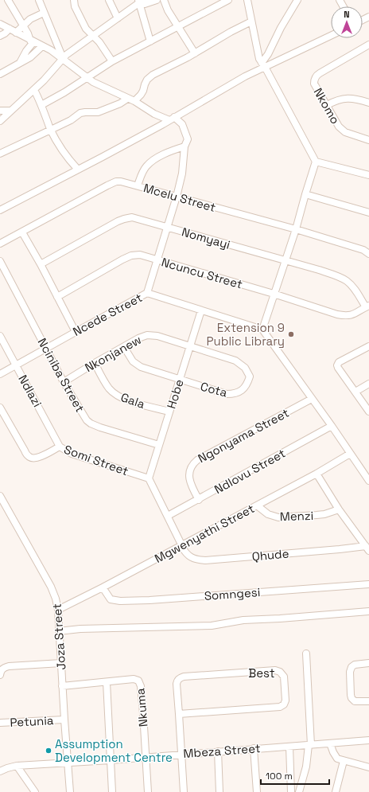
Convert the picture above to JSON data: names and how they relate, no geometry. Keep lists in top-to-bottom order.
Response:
{
  "streets": {
    "street": [
      "Nkomo",
      "Mcelu Street",
      "Nomyayi",
      "Ncuncu Street",
      "Ncede Street",
      "Nkonjanew",
      "Nciniba Street",
      "Cota",
      "Ndlazi",
      "Hobe",
      "Gala",
      "Ngonyama Street",
      "Somi Street",
      "Ndlovu Street",
      "Menzi",
      "Mgwenyathi Street",
      "Qhude",
      "Somngesi",
      "Joza Street",
      "Best",
      "Nkuma",
      "Petunia",
      "Mbeza Street"
    ]
  },
  "crossings": [
    ["Nomyayi", "Ncuncu Street"],
    ["Ncede Street", "Nciniba Street"],
    ["Ncede Street", "Ndlazi"],
    ["Ncede Street", "Hobe"],
    ["Nkonjanew", "Nciniba Street"],
    ["Nkonjanew", "Cota"],
    ["Nkonjanew", "Hobe"],
    ["Nkonjanew", "Gala"],
    ["Nciniba Street", "Hobe"],
    ["Cota", "Hobe"],
    ["Ndlazi", "Somi Street"],
    ["Hobe", "Gala"],
    ["Hobe", "Somi Street"],
    ["Ngonyama Street", "Ndlovu Street"],
    ["Menzi", "Mgwenyathi Street"],
    ["Mgwenyathi Street", "Qhude"],
    ["Mgwenyathi Street", "Somngesi"],
    ["Mgwenyathi Street", "Joza Street"],
    ["Joza Street", "Nkuma"],
    ["Joza Street", "Petunia"],
    ["Joza Street", "Mbeza Street"],
    ["Best", "Mbeza Street"],
    ["Nkuma", "Mbeza Street"]
  ],
  "places": ["Extension 9 Public Library", "Assumption Development Centre"],
  "scale_bar": "100 m",
  "north": "top"
}
